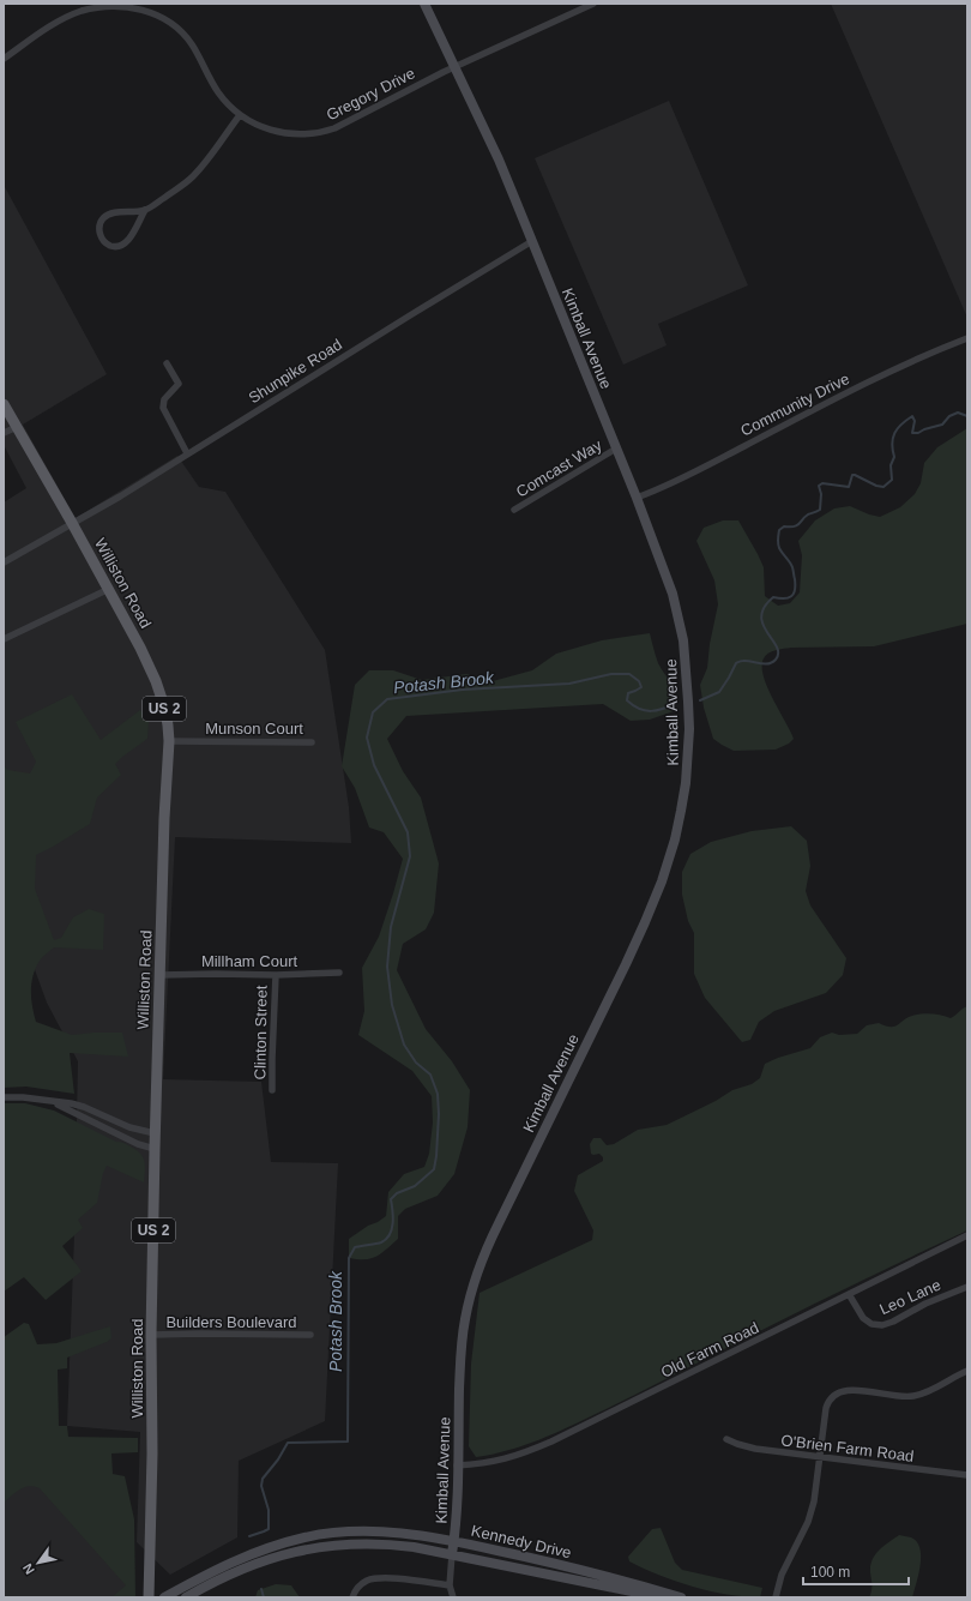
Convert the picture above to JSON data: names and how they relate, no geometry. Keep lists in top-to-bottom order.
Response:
{
  "streets": {
    "main road": [
      "Kimball Avenue",
      "Williston Road",
      "US 2",
      "Kennedy Drive"
    ],
    "street": [
      "Gregory Drive",
      "Shunpike Road",
      "Community Drive",
      "Comcast Way",
      "Munson Court",
      "Millham Court",
      "Clinton Street",
      "Leo Lane",
      "Builders Boulevard",
      "Old Farm Road",
      "O'Brien Farm Road"
    ]
  },
  "crossings": [
    ["Gregory Drive", "Kimball Avenue"],
    ["Kimball Avenue", "Shunpike Road"],
    ["Kimball Avenue", "Community Drive"],
    ["Kimball Avenue", "Comcast Way"],
    ["Kimball Avenue", "Old Farm Road"],
    ["Kimball Avenue", "Kennedy Drive"],
    ["Shunpike Road", "Williston Road"],
    ["Williston Road", "Munson Court"],
    ["Williston Road", "Millham Court"],
    ["Williston Road", "Builders Boulevard"],
    ["Millham Court", "Clinton Street"],
    ["Leo Lane", "Old Farm Road"]
  ],
  "water": ["Potash Brook"],
  "scale_bar": "100 m",
  "north": "bottom left"
}
